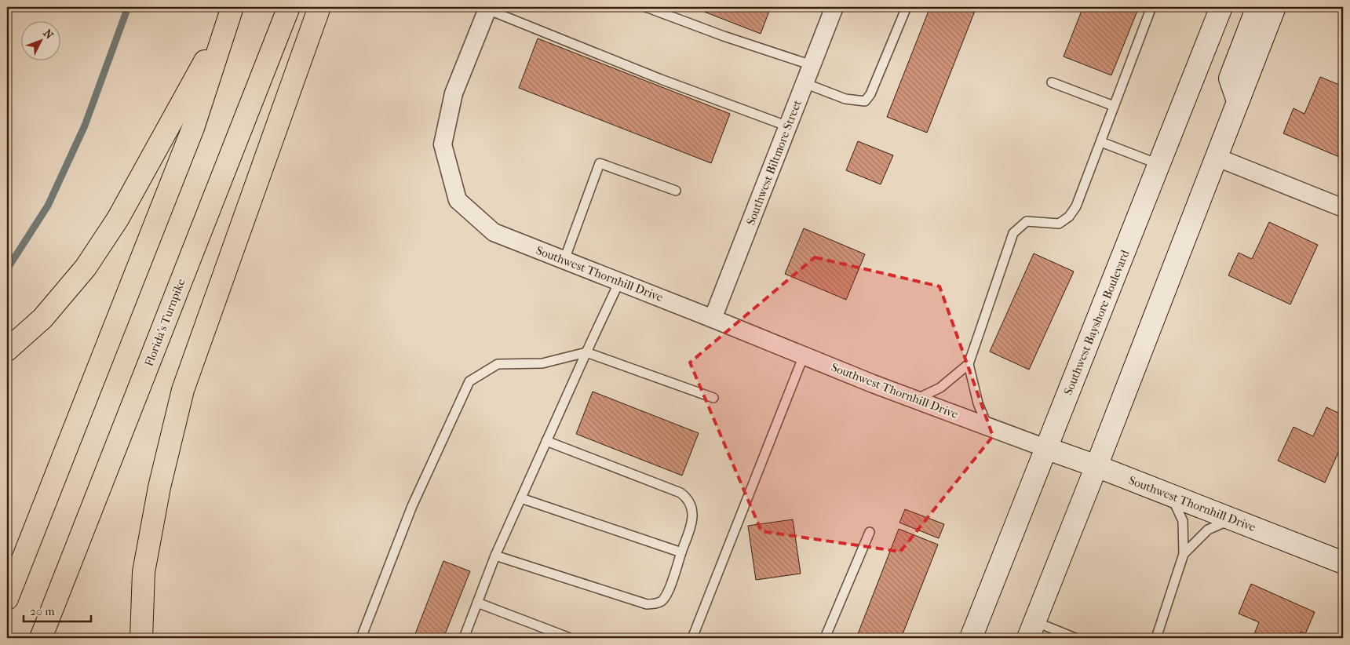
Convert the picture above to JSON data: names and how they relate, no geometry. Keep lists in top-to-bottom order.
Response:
{
  "streets": {
    "highway": ["Florida's Turnpike"],
    "main road": ["Southwest Thornhill Drive", "Southwest Bayshore Boulevard"],
    "street": ["Southwest Biltmore Street"]
  },
  "crossings": [
    ["Southwest Biltmore Street", "Southwest Thornhill Drive"],
    ["Southwest Thornhill Drive", "Southwest Bayshore Boulevard"]
  ],
  "scale_bar": "20 m",
  "north": "top right"
}
